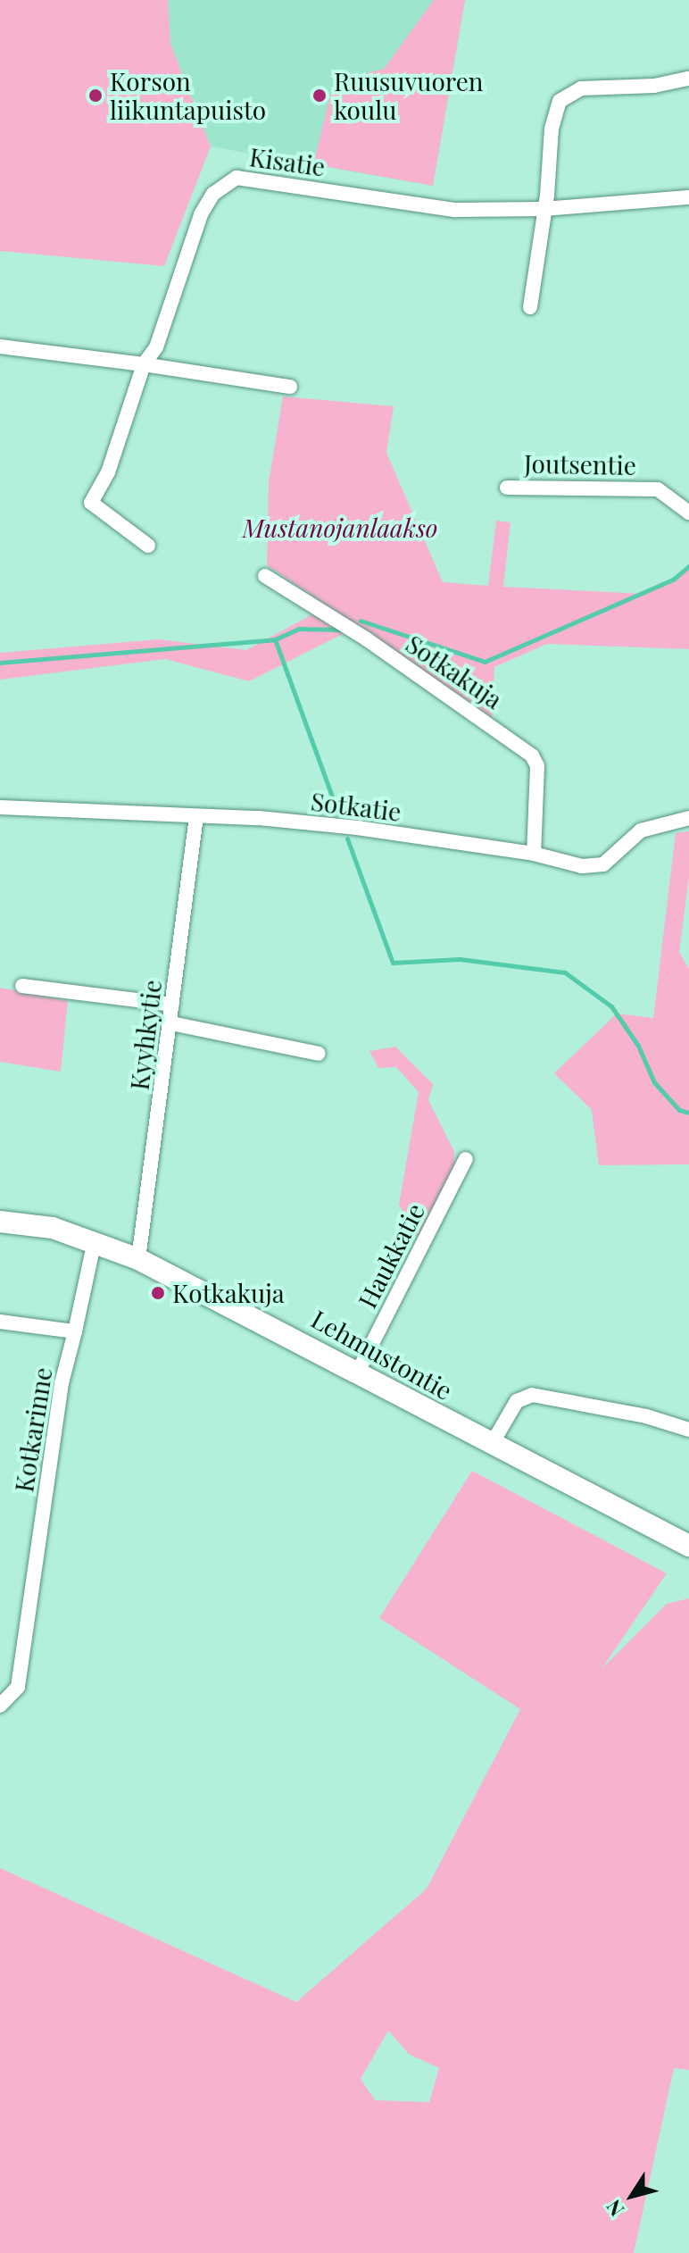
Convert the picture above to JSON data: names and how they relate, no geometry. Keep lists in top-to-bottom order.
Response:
{
  "streets": {
    "main road": ["Lehmustontie"],
    "street": [
      "Kisatie",
      "Joutsentie",
      "Sotkakuja",
      "Sotkatie",
      "Kyyhkytie",
      "Haukkatie",
      "Kotkarinne"
    ]
  },
  "crossings": [
    ["Sotkakuja", "Sotkatie"],
    ["Sotkatie", "Kyyhkytie"],
    ["Kyyhkytie", "Lehmustontie"],
    ["Haukkatie", "Lehmustontie"]
  ],
  "parks": ["Mustanojanlaakso"],
  "places": ["Korson liikuntapuisto", "Ruusuvuoren koulu", "Kotkakuja"],
  "north": "bottom left"
}
